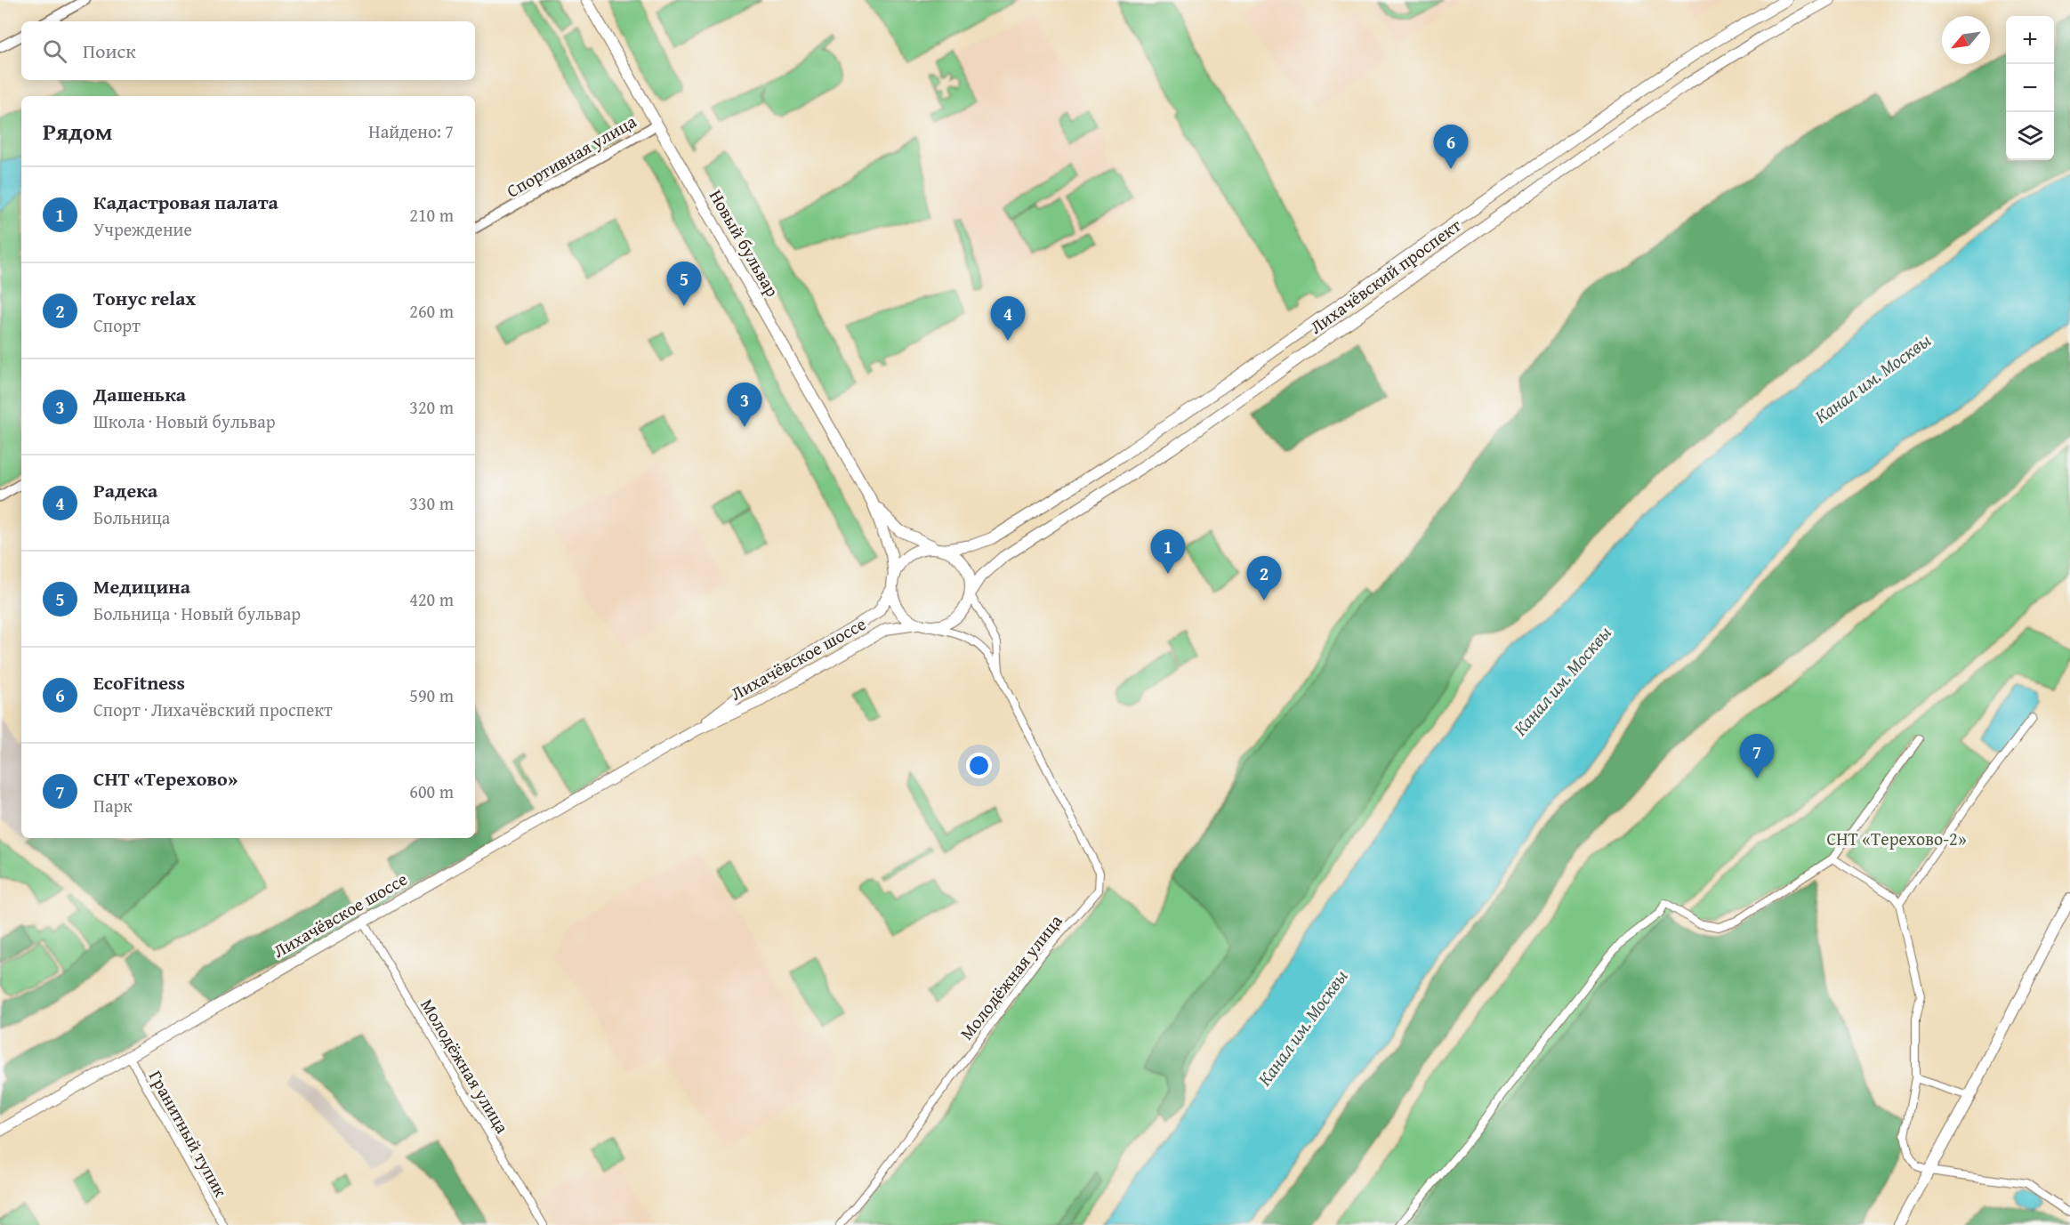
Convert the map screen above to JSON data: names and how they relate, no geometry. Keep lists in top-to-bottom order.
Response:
{
  "streets": {
    "main road": ["Новый бульвар", "Лихачёвский проспект", "Лихачёвское шоссе"],
    "street": ["Спортивная улица", "Молодёжная улица", "Гранитный тупик"]
  },
  "crossings": [
    ["Спортивная улица", "Новый бульвар"],
    ["Новый бульвар", "Лихачёвский проспект"],
    ["Новый бульвар", "Лихачёвское шоссе"],
    ["Новый бульвар", "Молодёжная улица"],
    ["Лихачёвский проспект", "Лихачёвское шоссе"],
    ["Лихачёвский проспект", "Молодёжная улица"],
    ["Лихачёвское шоссе", "Молодёжная улица"],
    ["Лихачёвское шоссе", "Гранитный тупик"]
  ],
  "water": ["Канал им. Москвы"],
  "parks": ["СНТ «Терехово-2»"],
  "north": "bottom left",
  "page": {
    "map_buttons": ["+", "−"],
    "search": "Поиск",
    "heading": ["Рядом", "Найдено: 7"],
    "pins": [
      "6",
      "5",
      "4",
      "3",
      "1",
      "2",
      "7"
    ],
    "list": [
      {
        "mark": "1",
        "name": "Кадастровая палата",
        "note": "Учреждение",
        "value": "210 m"
      },
      {
        "mark": "2",
        "name": "Тонус relax",
        "note": "Спорт",
        "value": "260 m"
      },
      {
        "mark": "3",
        "name": "Дашенька",
        "note": "Школа · Новый бульвар",
        "value": "320 m"
      },
      {
        "mark": "4",
        "name": "Радека",
        "note": "Больница",
        "value": "330 m"
      },
      {
        "mark": "5",
        "name": "Медицина",
        "note": "Больница · Новый бульвар",
        "value": "420 m"
      },
      {
        "mark": "6",
        "name": "EcoFitness",
        "note": "Спорт · Лихачёвский проспект",
        "value": "590 m"
      },
      {
        "mark": "7",
        "name": "СНТ «Терехово»",
        "note": "Парк",
        "value": "600 m"
      }
    ]
  }
}
